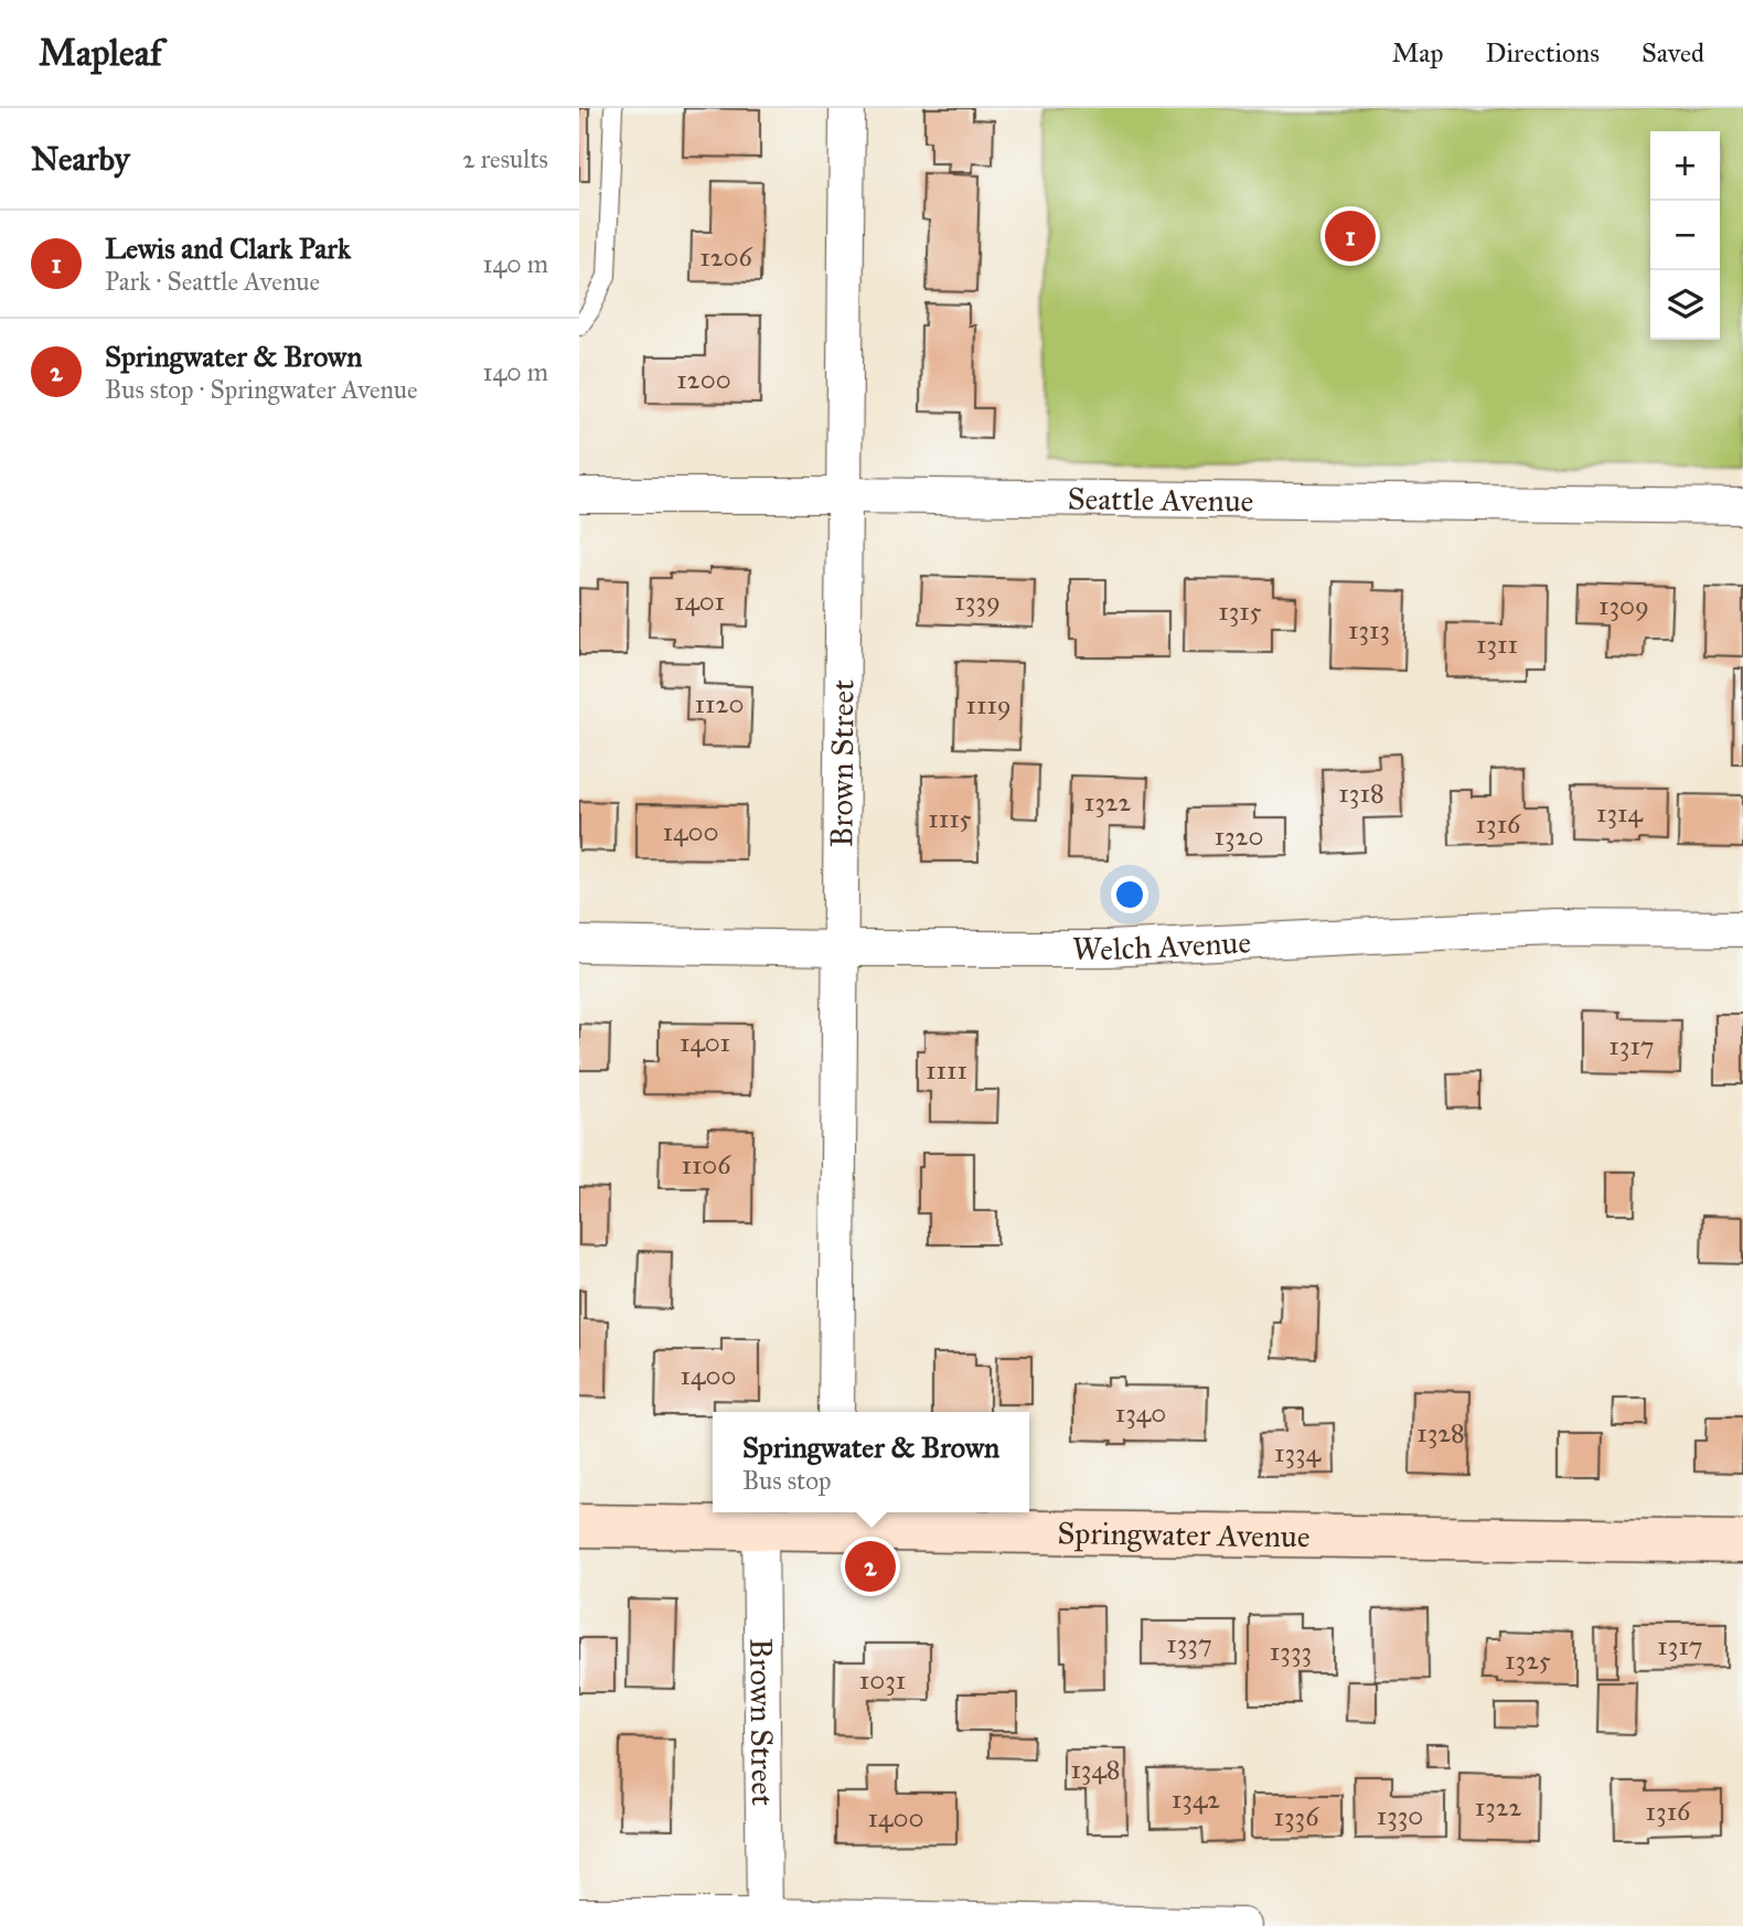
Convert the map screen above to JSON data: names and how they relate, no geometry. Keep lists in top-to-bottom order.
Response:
{
  "streets": {
    "street": [
      "Seattle Avenue",
      "Brown Street",
      "Welch Avenue",
      "Springwater Avenue"
    ]
  },
  "crossings": [
    ["Seattle Avenue", "Brown Street"],
    ["Brown Street", "Welch Avenue"],
    ["Brown Street", "Springwater Avenue"]
  ],
  "house_numbers": [
    "1206",
    "1200",
    "1401",
    "1339",
    "1309",
    "1315",
    "1313",
    "1311",
    "1120",
    "1119",
    "1318",
    "1322",
    "1314",
    "1115",
    "1316",
    "1400",
    "1320",
    "1401",
    "1317",
    "1111",
    "1106",
    "1400",
    "1340",
    "1328",
    "1334",
    "1337",
    "1317",
    "1333",
    "1325",
    "1031",
    "1348",
    "1342",
    "1322",
    "1316",
    "1330",
    "1336",
    "1400"
  ],
  "page": {
    "header": "Mapleaf",
    "nav": ["Map", "Directions", "Saved"],
    "heading": ["Nearby", "2 results"],
    "map_buttons": ["+", "−"],
    "pins": ["1", "2"],
    "list": [
      {
        "mark": "1",
        "name": "Lewis and Clark Park",
        "note": "Park · Seattle Avenue",
        "value": "140 m"
      },
      {
        "mark": "2",
        "name": "Springwater & Brown",
        "note": "Bus stop · Springwater Avenue",
        "value": "140 m"
      }
    ],
    "popup": ["Springwater & Brown", "Bus stop"]
  }
}
